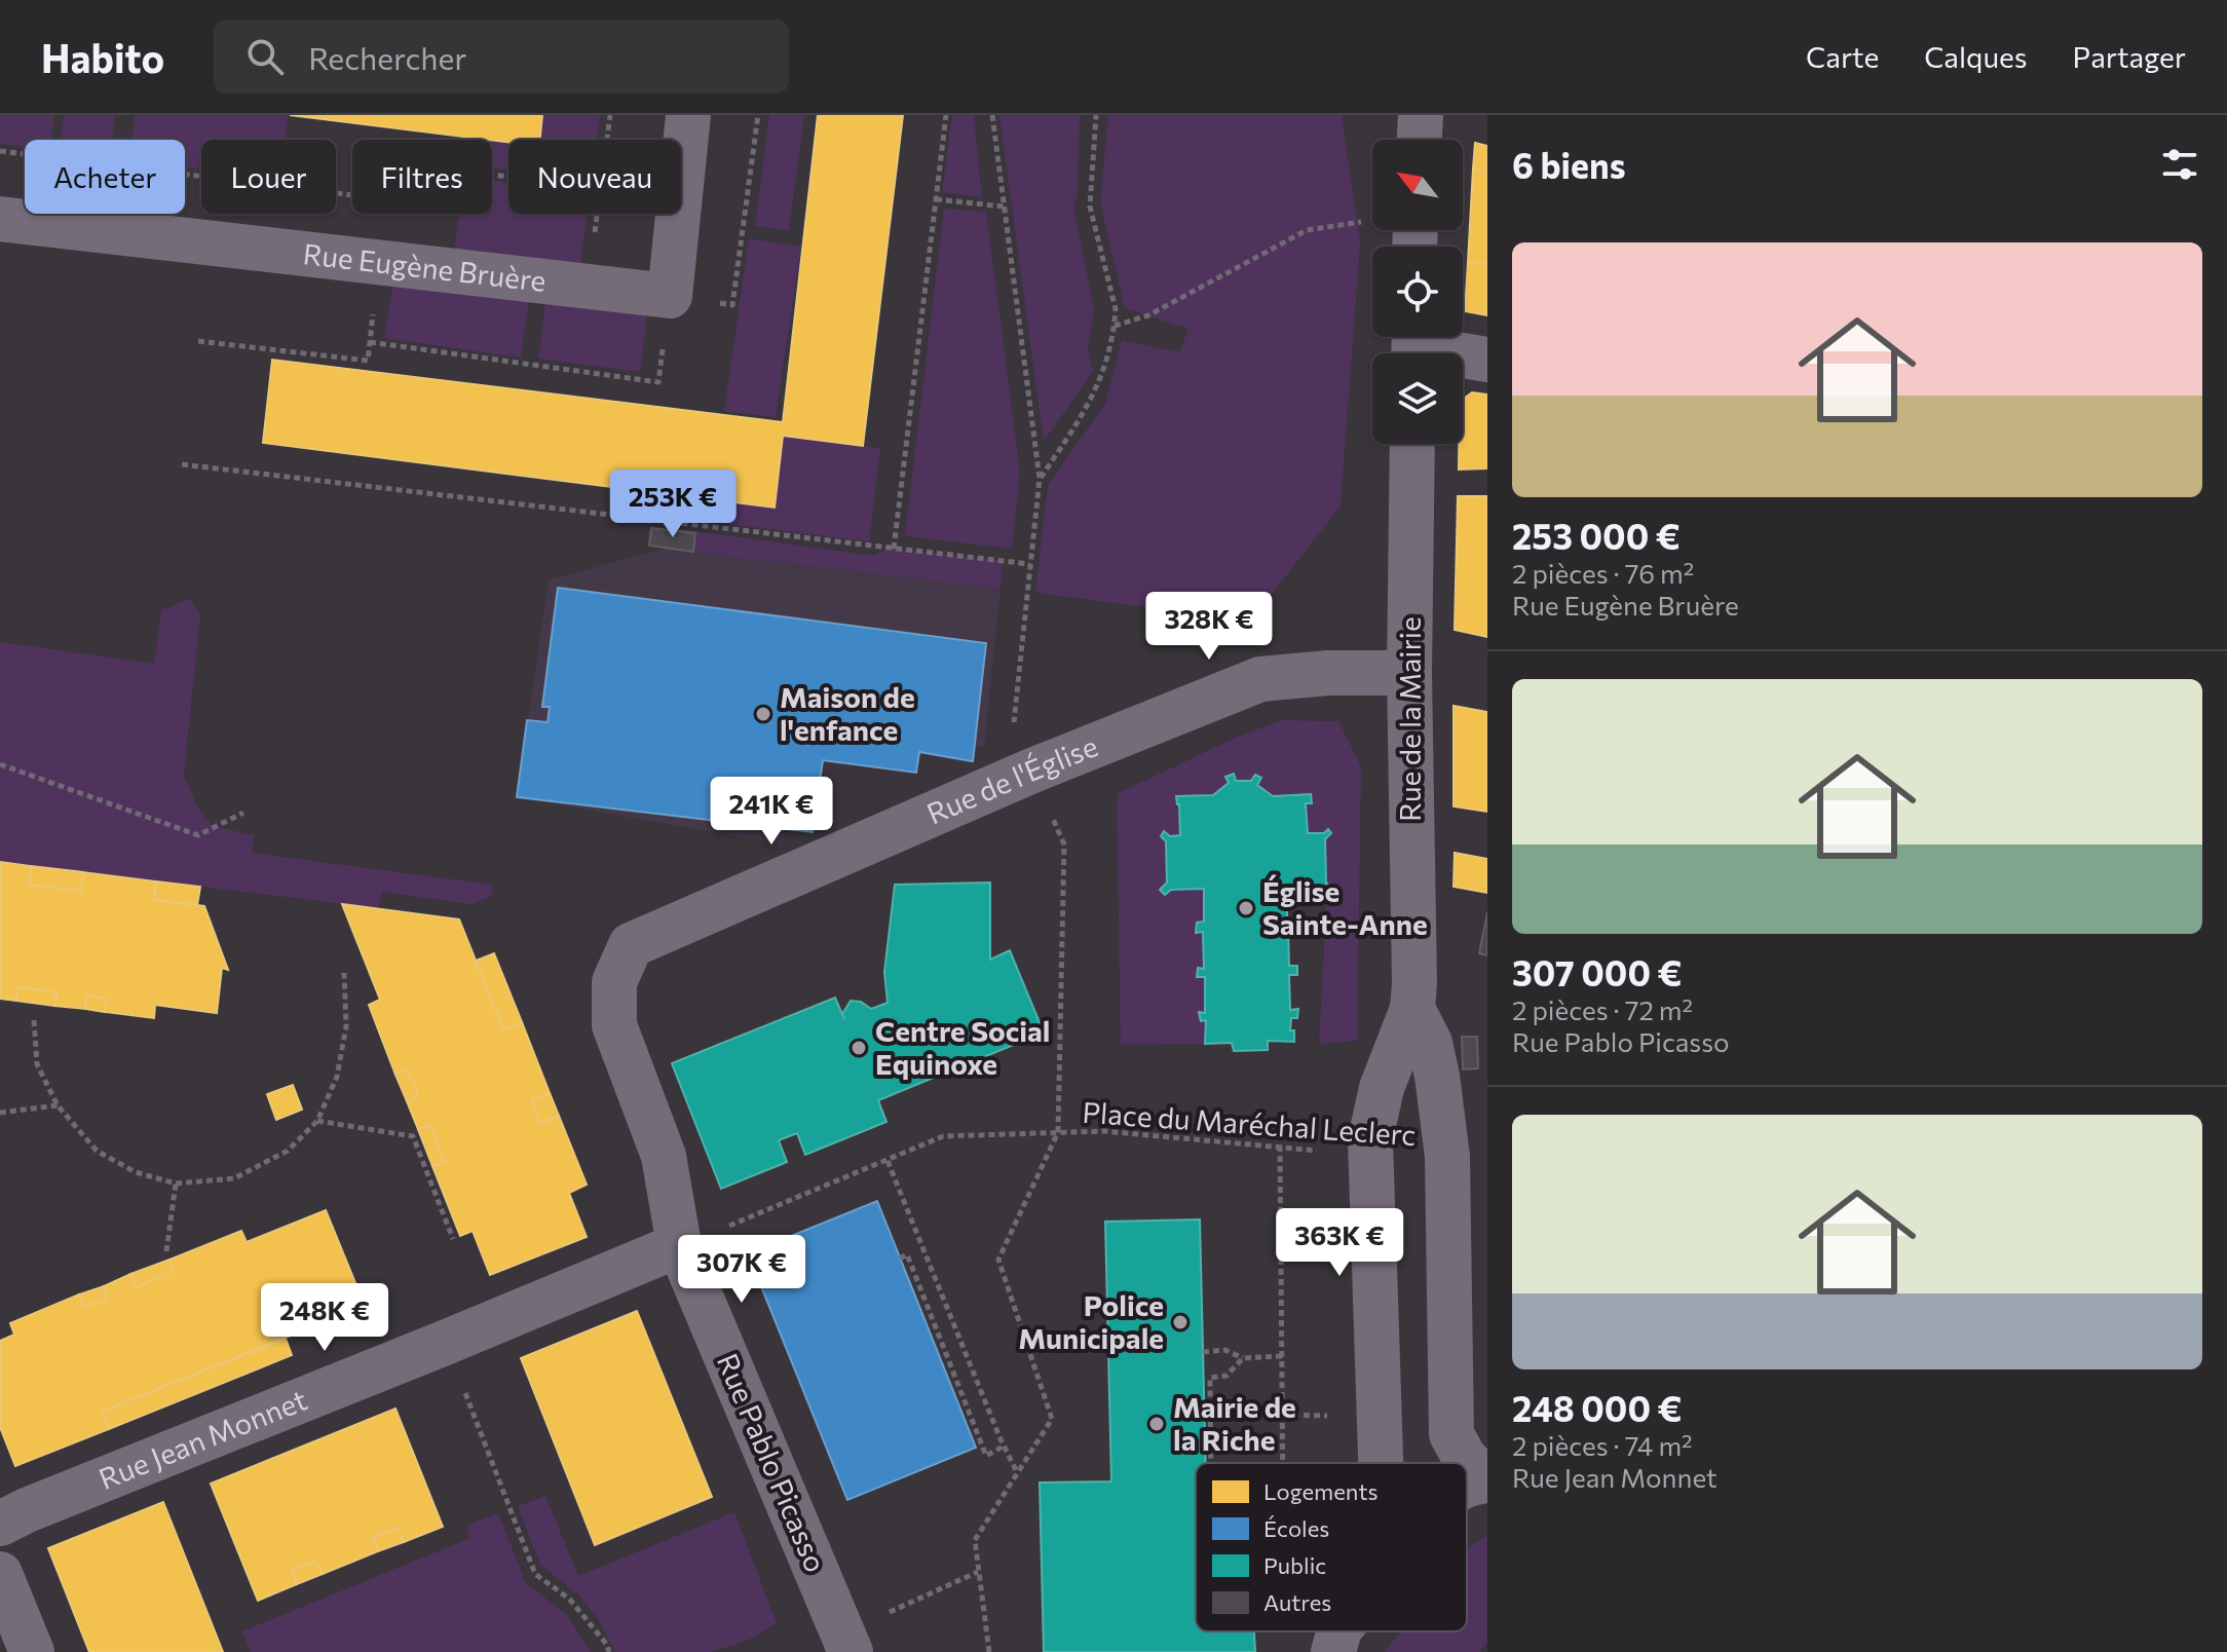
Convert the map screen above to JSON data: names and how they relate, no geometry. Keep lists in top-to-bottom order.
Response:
{
  "streets": {
    "street": [
      "Rue Eugène Bruère",
      "Rue de la Mairie",
      "Rue de l'Église",
      "Rue Jean Monnet",
      "Rue Pablo Picasso"
    ],
    "path": ["Place du Maréchal Leclerc"]
  },
  "crossings": [
    ["Rue de la Mairie", "Rue de l'Église"],
    ["Rue de la Mairie", "Place du Maréchal Leclerc"],
    ["Rue de l'Église", "Place du Maréchal Leclerc"],
    ["Rue de l'Église", "Rue Pablo Picasso"],
    ["Place du Maréchal Leclerc", "Rue Jean Monnet"],
    ["Place du Maréchal Leclerc", "Rue Pablo Picasso"],
    ["Rue Jean Monnet", "Rue Pablo Picasso"]
  ],
  "places": [
    "Maison de l'enfance",
    "Église Sainte-Anne",
    "Centre Social Equinoxe",
    "Police Municipale",
    "Mairie de la Riche"
  ],
  "legend": [
    "Logements",
    "Écoles",
    "Public",
    "Autres"
  ],
  "north": "top left",
  "page": {
    "header": "Habito",
    "search": "Rechercher",
    "nav": ["Carte", "Calques", "Partager"],
    "heading": "6 biens",
    "chip": [
      "Acheter",
      "Louer",
      "Filtres",
      "Nouveau"
    ],
    "list": [
      {
        "name": "253 000 €",
        "note": "2 pièces · 76 m² · Rue Eugène Bruère"
      },
      {
        "name": "307 000 €",
        "note": "2 pièces · 72 m² · Rue Pablo Picasso"
      },
      {
        "name": "248 000 €",
        "note": "2 pièces · 74 m² · Rue Jean Monnet"
      }
    ],
    "price": [
      "253K €",
      "328K €",
      "241K €",
      "363K €",
      "307K €",
      "248K €"
    ]
  }
}
